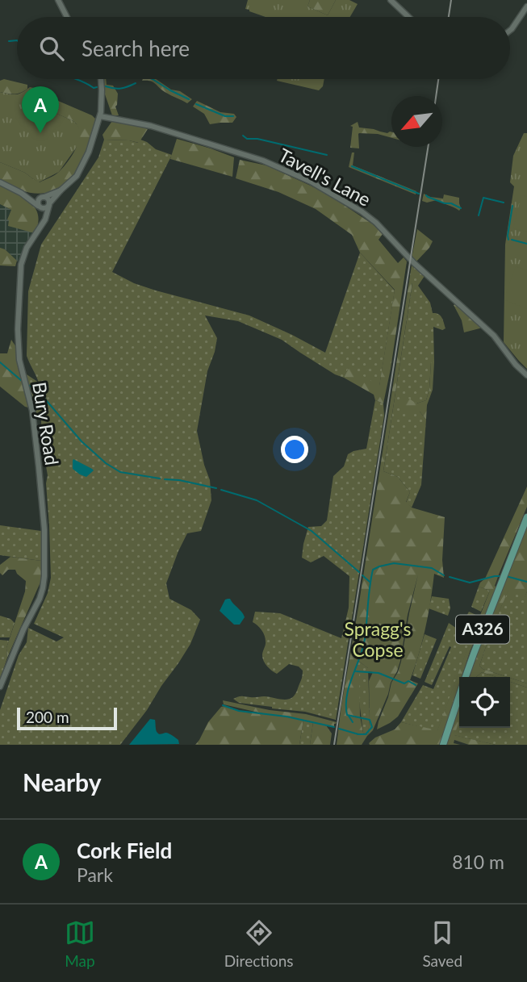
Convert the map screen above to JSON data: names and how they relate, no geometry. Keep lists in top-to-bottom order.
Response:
{
  "streets": {
    "main road": ["A326"],
    "street": ["Tavell's Lane", "Bury Road"]
  },
  "parks": ["Spragg's Copse"],
  "scale_bar": "200 m",
  "north": "bottom left",
  "page": {
    "search": "Search here",
    "pins": "A",
    "scale": "200 m",
    "heading": "Nearby",
    "list": [
      {
        "mark": "A",
        "name": "Cork Field",
        "note": "Park",
        "value": "810 m"
      }
    ],
    "nav": ["Map", "Directions", "Saved"]
  }
}
